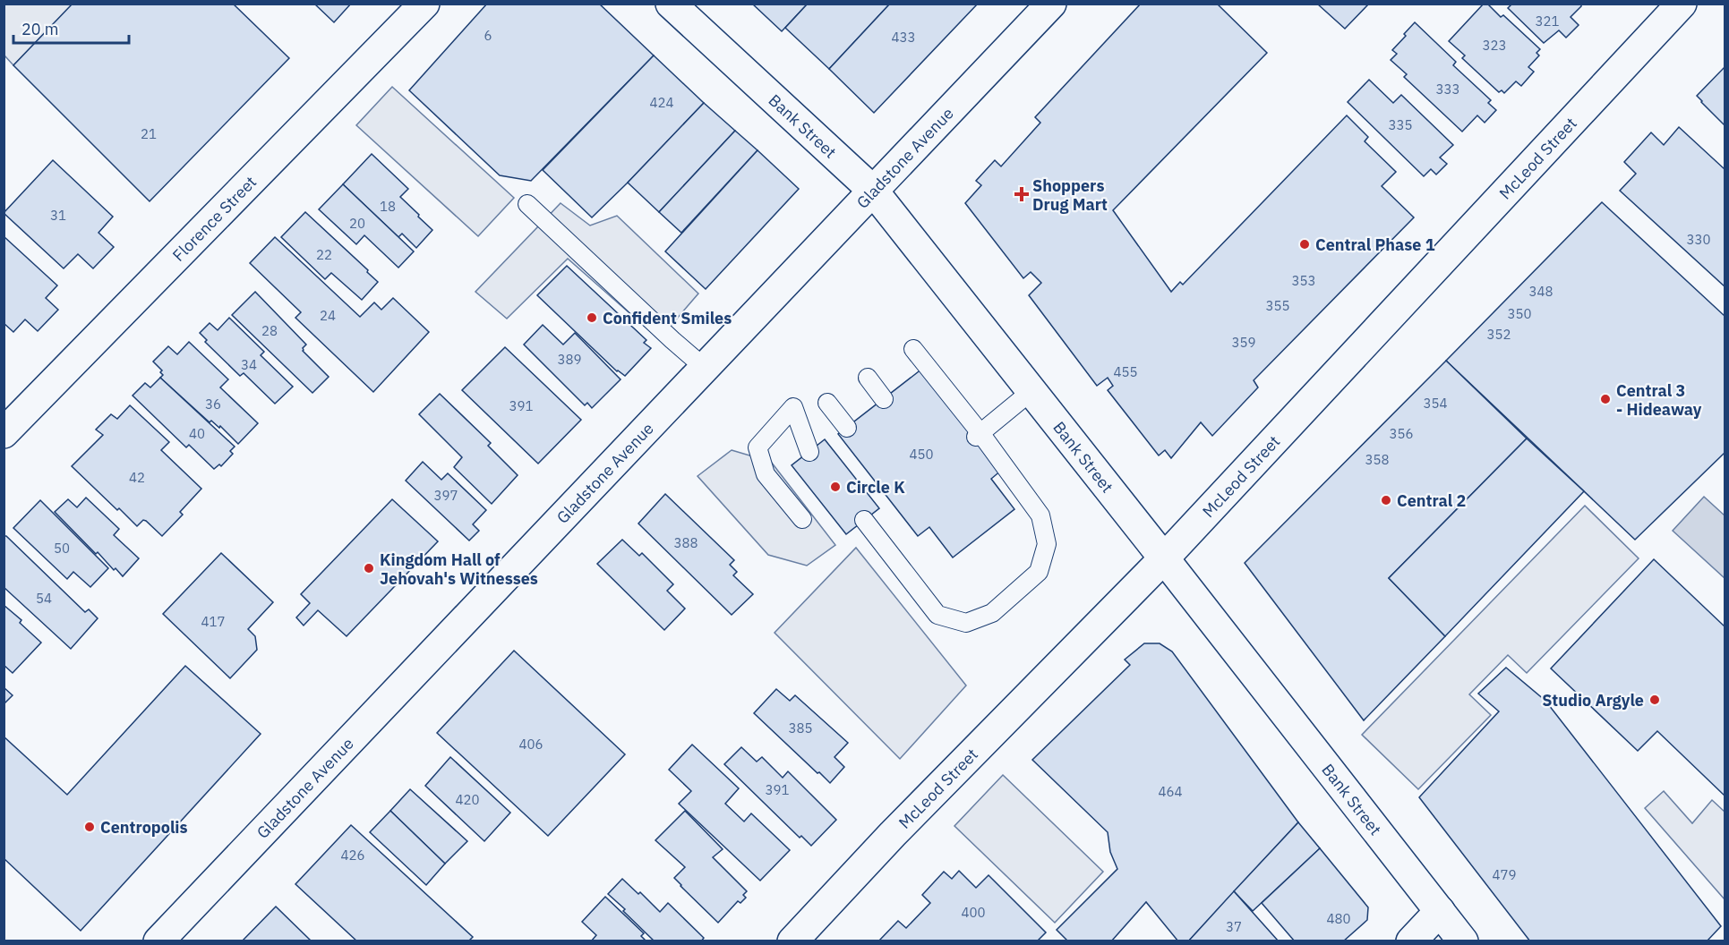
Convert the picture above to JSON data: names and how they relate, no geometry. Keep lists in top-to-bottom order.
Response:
{
  "streets": {
    "main road": [
      "Bank Street",
      "Gladstone Avenue",
      "McLeod Street",
      "Florence Street"
    ]
  },
  "crossings": [
    ["Bank Street", "Gladstone Avenue"],
    ["Bank Street", "McLeod Street"]
  ],
  "places": {
    "health": ["Shoppers Drug Mart"],
    "other": [
      "Central Phase 1",
      "Confident Smiles",
      "Central 3 - Hideaway",
      "Circle K",
      "Central 2",
      "Kingdom Hall of Jehovah's Witnesses",
      "Studio Argyle",
      "Centropolis"
    ]
  },
  "house_numbers": [
    "321",
    "6",
    "433",
    "323",
    "333",
    "424",
    "335",
    "21",
    "18",
    "31",
    "20",
    "330",
    "22",
    "353",
    "348",
    "355",
    "350",
    "24",
    "28",
    "352",
    "359",
    "389",
    "34",
    "455",
    "354",
    "36",
    "391",
    "40",
    "356",
    "450",
    "358",
    "42",
    "397",
    "388",
    "50",
    "54",
    "417",
    "385",
    "406",
    "391",
    "464",
    "420",
    "426",
    "479",
    "400",
    "480",
    "37"
  ],
  "scale_bar": "20 m"
}
